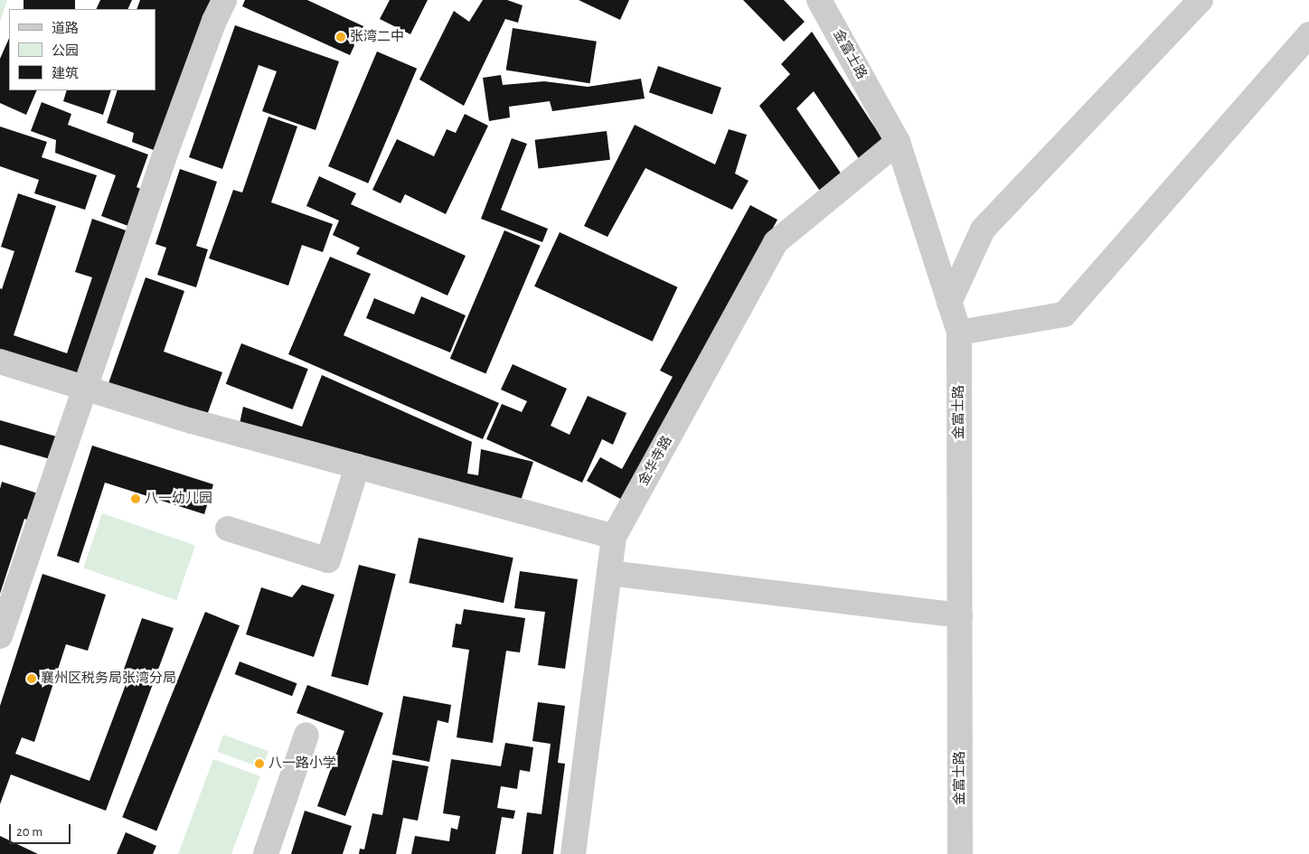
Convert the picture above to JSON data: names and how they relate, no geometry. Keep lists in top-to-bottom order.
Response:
{
  "streets": {
    "street": ["金富士路", "金华寺路"]
  },
  "crossings": [
    ["金富士路", "金华寺路"]
  ],
  "places": [
    "张湾二中",
    "八一幼儿园",
    "襄州区税务局张湾分局",
    "八一路小学"
  ],
  "legend": ["道路", "公园", "建筑"],
  "scale_bar": "20 m"
}
